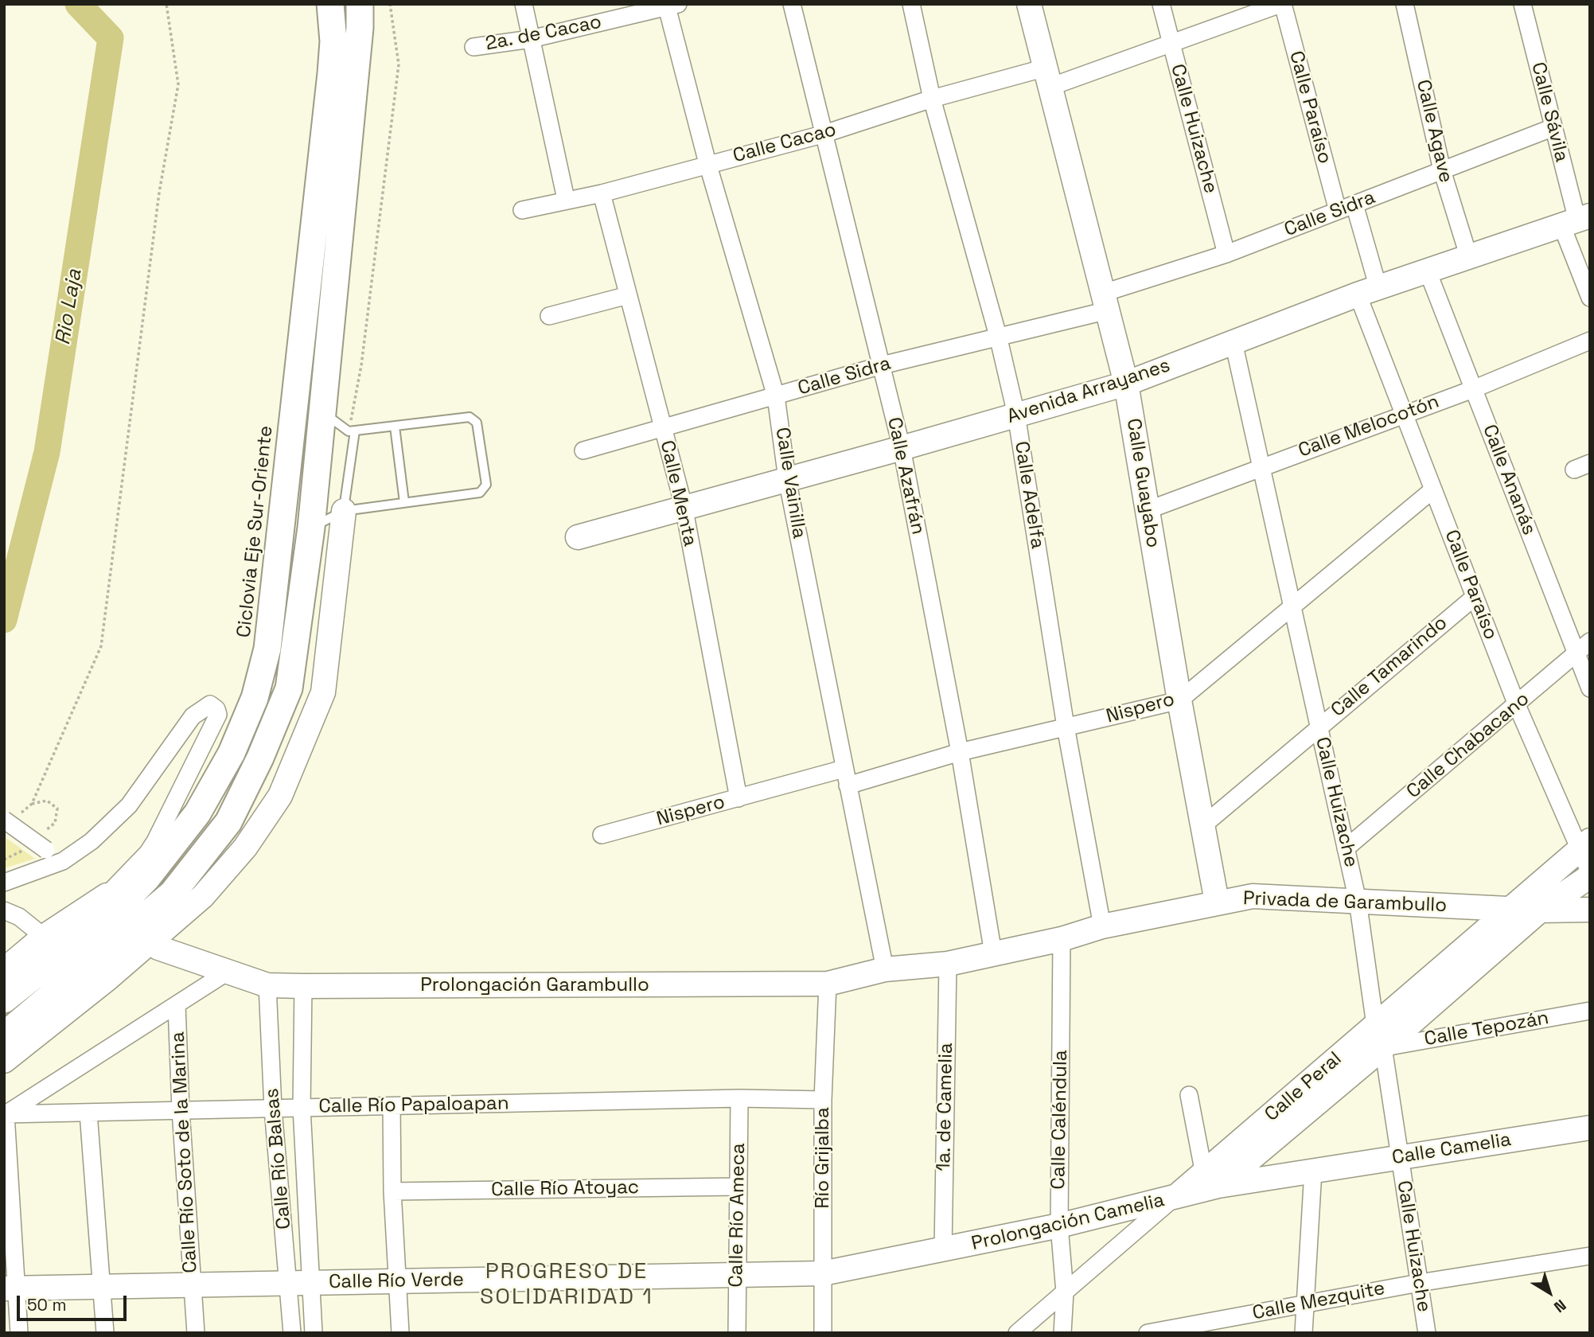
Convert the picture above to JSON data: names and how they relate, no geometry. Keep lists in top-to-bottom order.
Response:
{
  "streets": {
    "main road": [
      "Avenida Arrayanes",
      "Calle Guayabo",
      "Privada de Garambullo",
      "Prolongación Garambullo",
      "Calle Peral",
      "Calle Camelia",
      "Prolongación Camelia",
      "Calle Río Verde"
    ],
    "street": [
      "2a. de Cacao",
      "Calle Paraíso",
      "Calle Sávila",
      "Calle Huizache",
      "Calle Agave",
      "Calle Cacao",
      "Calle Sidra",
      "Calle Melocotón",
      "Calle Azafrán",
      "Calle Ananás",
      "Calle Vainilla",
      "Calle Menta",
      "Calle Adelfa",
      "Calle Tamarindo",
      "Nispero",
      "Calle Chabacano",
      "Calle Tepozán",
      "Calle Río Papaloapan",
      "1a. de Camelia",
      "Calle Caléndula",
      "Calle Río Soto de la Marina",
      "Río Grijalba",
      "Calle Río Balsas",
      "Calle Río Atoyac",
      "Calle Río Ameca",
      "Calle Mezquite"
    ]
  },
  "crossings": [
    ["2a. de Cacao", "Calle Vainilla"],
    ["Calle Paraíso", "Calle Cacao"],
    ["Calle Paraíso", "Calle Sidra"],
    ["Calle Paraíso", "Avenida Arrayanes"],
    ["Calle Paraíso", "Calle Melocotón"],
    ["Calle Paraíso", "Calle Tamarindo"],
    ["Calle Paraíso", "Nispero"],
    ["Calle Paraíso", "Calle Chabacano"],
    ["Calle Paraíso", "Calle Peral"],
    ["Calle Sávila", "Calle Sidra"],
    ["Calle Sávila", "Avenida Arrayanes"],
    ["Calle Huizache", "Calle Cacao"],
    ["Calle Huizache", "Calle Sidra"],
    ["Calle Huizache", "Avenida Arrayanes"],
    ["Calle Huizache", "Calle Melocotón"],
    ["Calle Huizache", "Calle Tamarindo"],
    ["Calle Huizache", "Nispero"],
    ["Calle Huizache", "Calle Chabacano"],
    ["Calle Huizache", "Privada de Garambullo"],
    ["Calle Huizache", "Calle Tepozán"],
    ["Calle Huizache", "Calle Peral"],
    ["Calle Huizache", "Calle Camelia"],
    ["Calle Huizache", "Calle Mezquite"],
    ["Calle Agave", "Calle Sidra"],
    ["Calle Agave", "Avenida Arrayanes"],
    ["Calle Cacao", "Calle Azafrán"],
    ["Calle Cacao", "Calle Vainilla"],
    ["Calle Cacao", "Calle Guayabo"],
    ["Calle Cacao", "Calle Menta"],
    ["Calle Cacao", "Calle Adelfa"],
    ["Calle Sidra", "Calle Azafrán"],
    ["Calle Sidra", "Calle Vainilla"],
    ["Calle Sidra", "Calle Guayabo"],
    ["Calle Sidra", "Calle Menta"],
    ["Calle Sidra", "Calle Adelfa"],
    ["Avenida Arrayanes", "Calle Azafrán"],
    ["Avenida Arrayanes", "Calle Ananás"],
    ["Avenida Arrayanes", "Calle Vainilla"],
    ["Avenida Arrayanes", "Calle Guayabo"],
    ["Avenida Arrayanes", "Calle Menta"],
    ["Avenida Arrayanes", "Calle Adelfa"],
    ["Calle Melocotón", "Calle Ananás"],
    ["Calle Melocotón", "Calle Guayabo"],
    ["Calle Azafrán", "Nispero"],
    ["Calle Azafrán", "Prolongación Garambullo"],
    ["Calle Ananás", "Calle Chabacano"],
    ["Calle Vainilla", "Nispero"],
    ["Calle Vainilla", "Prolongación Garambullo"],
    ["Calle Guayabo", "Calle Tamarindo"],
    ["Calle Guayabo", "Nispero"],
    ["Calle Guayabo", "Privada de Garambullo"],
    ["Calle Menta", "Nispero"],
    ["Calle Adelfa", "Nispero"],
    ["Calle Adelfa", "Privada de Garambullo"],
    ["Calle Adelfa", "Prolongación Garambullo"],
    ["Privada de Garambullo", "Prolongación Garambullo"],
    ["Privada de Garambullo", "Calle Peral"],
    ["Prolongación Garambullo", "1a. de Camelia"],
    ["Prolongación Garambullo", "Calle Caléndula"],
    ["Prolongación Garambullo", "Río Grijalba"],
    ["Prolongación Garambullo", "Calle Río Balsas"],
    ["Calle Tepozán", "Calle Peral"],
    ["Calle Peral", "Calle Caléndula"],
    ["Calle Peral", "Prolongación Camelia"],
    ["Calle Río Papaloapan", "Calle Río Soto de la Marina"],
    ["Calle Río Papaloapan", "Río Grijalba"],
    ["Calle Río Papaloapan", "Calle Río Balsas"],
    ["Calle Río Papaloapan", "Calle Río Ameca"],
    ["1a. de Camelia", "Prolongación Camelia"],
    ["Calle Caléndula", "Prolongación Camelia"],
    ["Calle Río Soto de la Marina", "Calle Río Verde"],
    ["Río Grijalba", "Prolongación Camelia"],
    ["Río Grijalba", "Calle Río Verde"],
    ["Calle Río Balsas", "Calle Río Verde"],
    ["Calle Río Atoyac", "Calle Río Ameca"],
    ["Calle Río Ameca", "Calle Río Verde"],
    ["Prolongación Camelia", "Calle Río Verde"]
  ],
  "districts": ["PROGRESO DE SOLIDARIDAD 1"],
  "water": ["Rio Laja"],
  "scale_bar": "50 m",
  "north": "bottom right"
}
